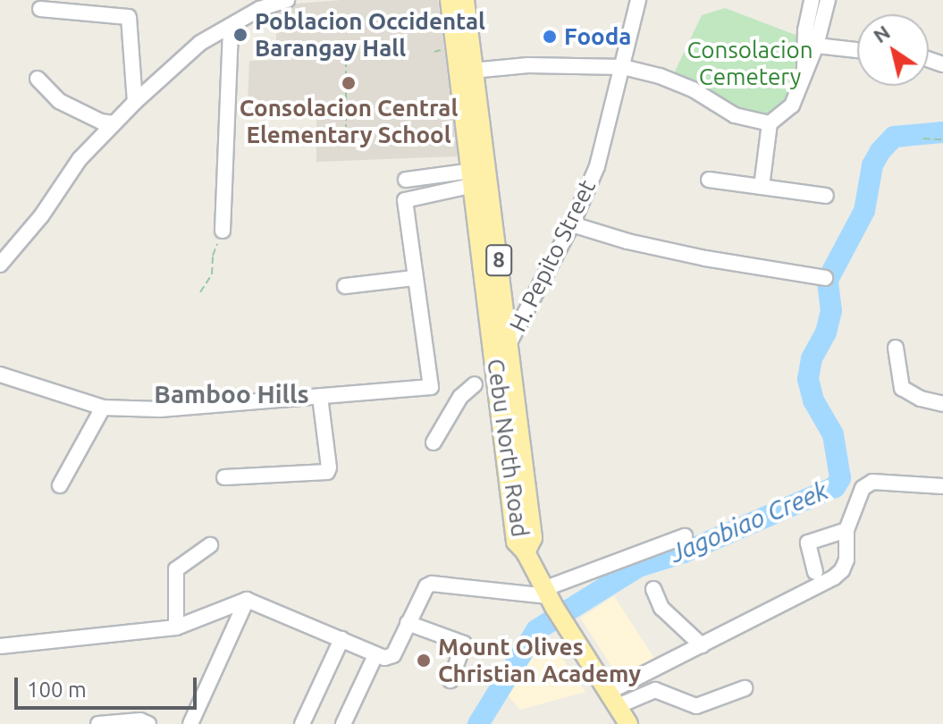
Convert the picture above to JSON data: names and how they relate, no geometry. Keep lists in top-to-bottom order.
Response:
{
  "streets": {
    "main road": ["8", "Cebu North Road"],
    "street": ["H. Pepito Street"]
  },
  "crossings": [
    ["H. Pepito Street", "Cebu North Road"],
    ["8", "Cebu North Road"]
  ],
  "districts": ["Bamboo Hills"],
  "water": ["Jagobiao Creek"],
  "parks": ["Consolacion Cemetery"],
  "places": [
    "Poblacion Occidental Barangay Hall",
    "Fooda",
    "Consolacion Central Elementary School",
    "Mount Olives Christian Academy"
  ],
  "scale_bar": "100 m",
  "north": "top left"
}
